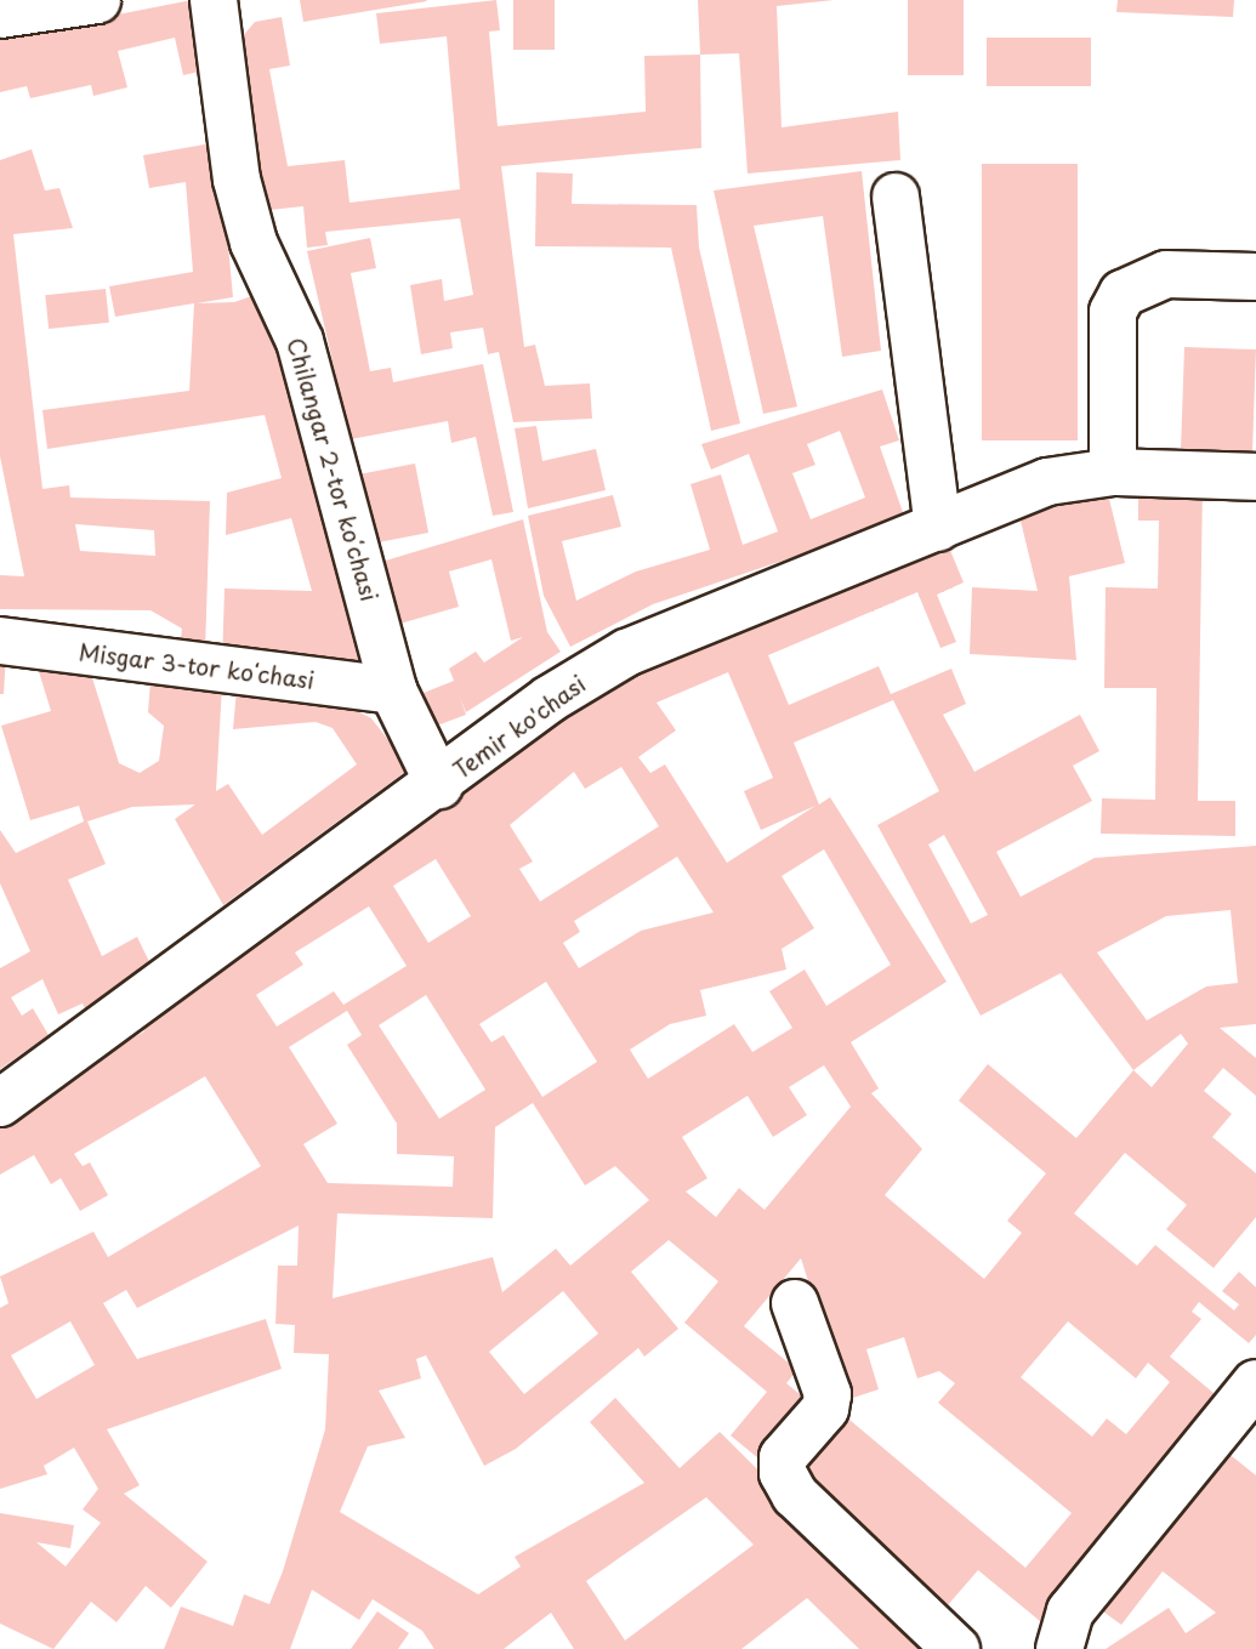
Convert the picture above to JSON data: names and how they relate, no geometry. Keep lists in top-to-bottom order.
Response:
{
  "streets": {
    "street": ["Chilangar 2-tor koʻchasi", "Misgar 3-tor koʻchasi", "Temir ko'chasi"]
  },
  "crossings": [
    ["Chilangar 2-tor koʻchasi", "Misgar 3-tor koʻchasi"],
    ["Chilangar 2-tor koʻchasi", "Temir ko'chasi"]
  ]
}
